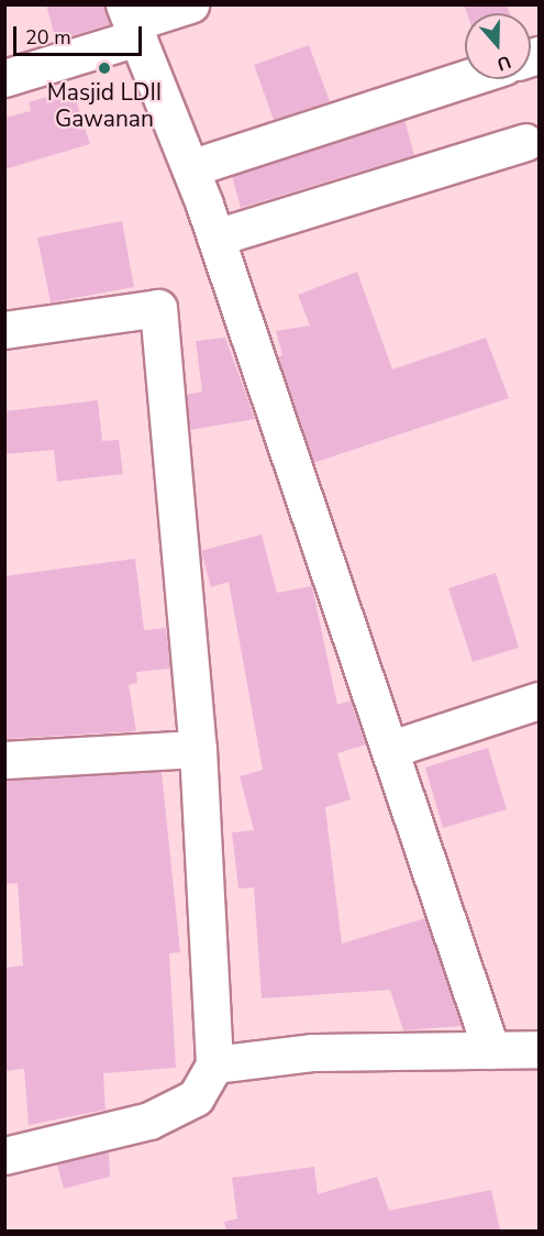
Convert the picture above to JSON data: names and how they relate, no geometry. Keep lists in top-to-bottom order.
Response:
{
  "places": ["Masjid LDII Gawanan"],
  "scale_bar": "20 m",
  "north": "bottom"
}
